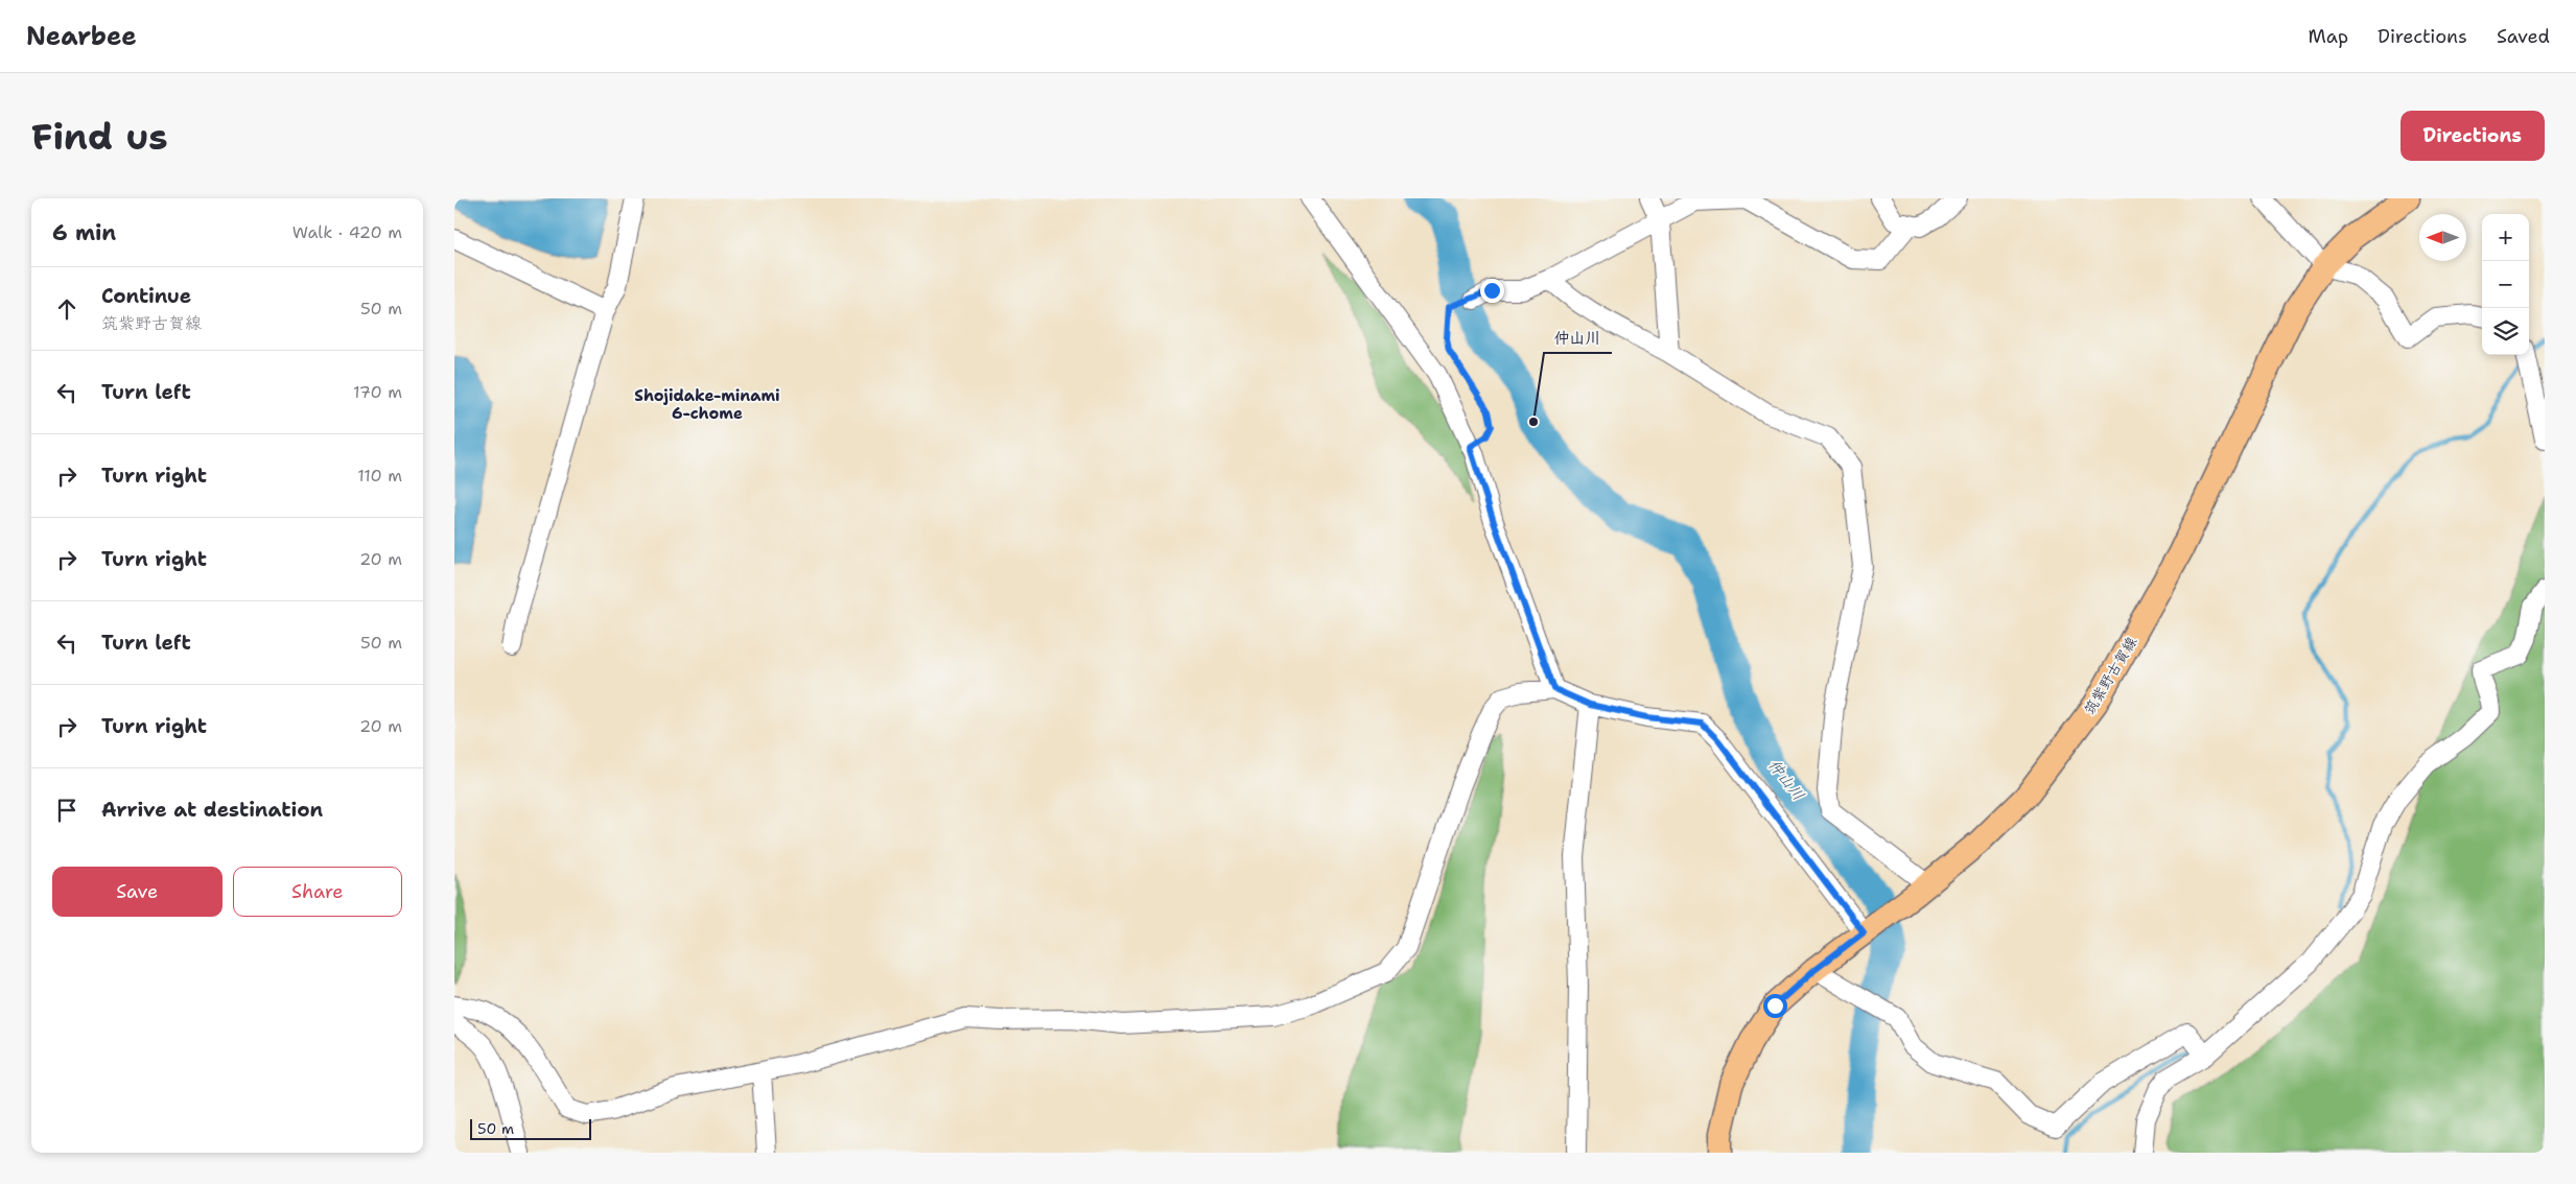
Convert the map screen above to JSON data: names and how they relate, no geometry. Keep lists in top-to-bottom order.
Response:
{
  "streets": {
    "main road": ["筑紫野古賀線"]
  },
  "districts": ["Shojidake-minami 6-chome"],
  "water": ["仲山川"],
  "places": ["仲山川"],
  "scale_bar": "50 m",
  "north": "left",
  "page": {
    "header": "Nearbee",
    "nav": ["Map", "Directions", "Saved"],
    "buttons": [
      "Directions",
      ["Save", "Share"]
    ],
    "title": "Find us",
    "heading": ["6 min", "Walk · 420 m"],
    "map_buttons": ["+", "−"],
    "list": [
      ["Continue", "筑紫野古賀線", "50 m"],
      ["Turn left", "170 m"],
      ["Turn right", "110 m"],
      ["Turn right", "20 m"],
      ["Turn left", "50 m"],
      ["Turn right", "20 m"],
      "Arrive at destination"
    ],
    "scale": "50 m"
  }
}
